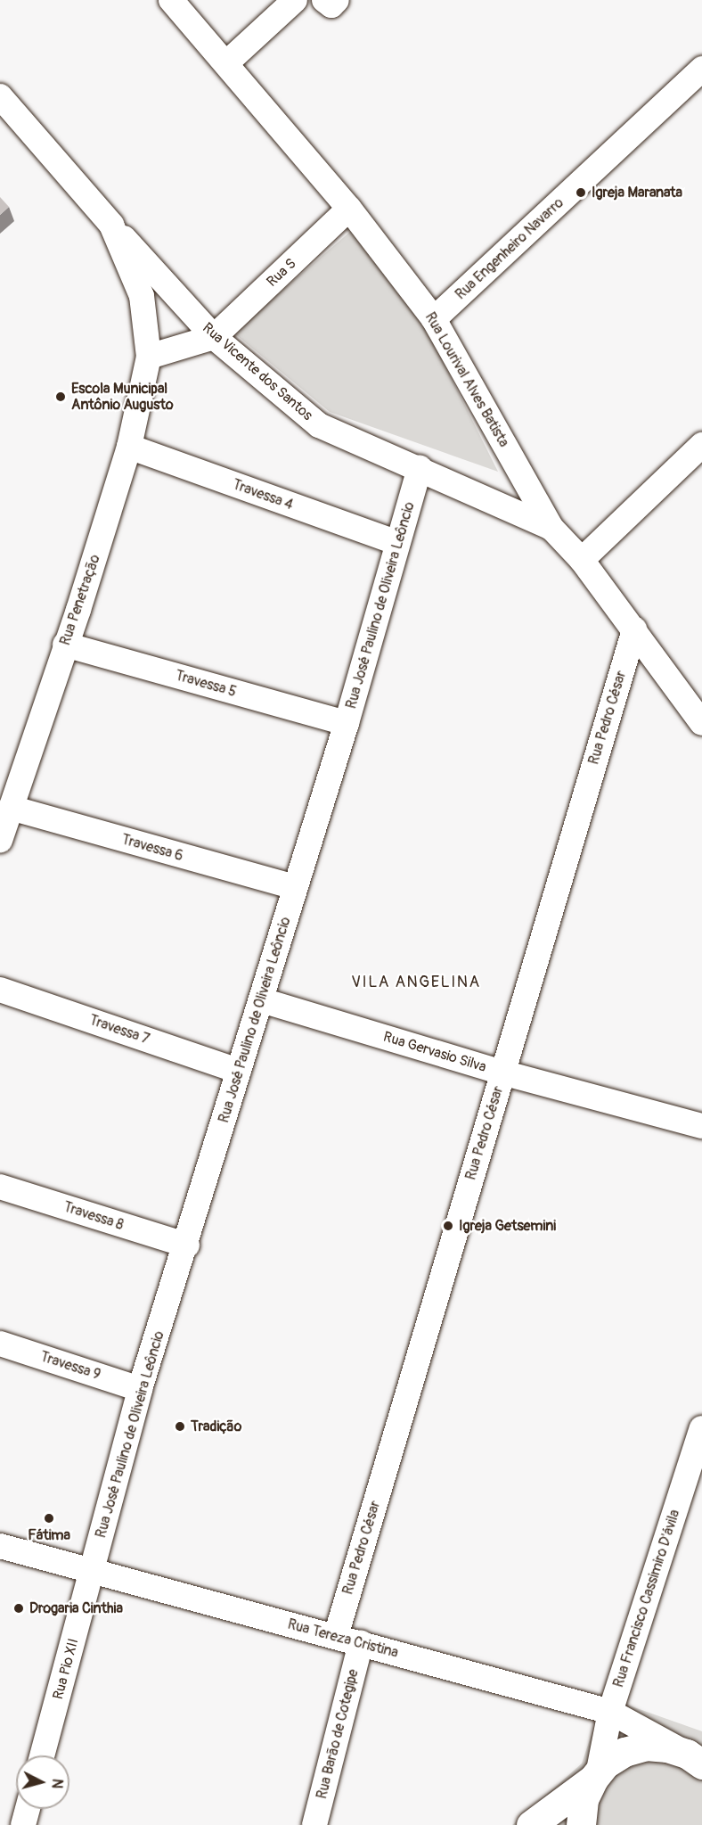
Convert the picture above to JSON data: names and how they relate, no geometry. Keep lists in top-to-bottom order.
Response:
{
  "streets": {
    "street": [
      "Rua Engenheiro Navarro",
      "Rua S",
      "Rua Vicente dos Santos",
      "Rua Lourival Alves Batista",
      "Travessa 4",
      "Rua Penetração",
      "Rua José Paulino de Oliveira Leôncio",
      "Travessa 5",
      "Rua Pedro César",
      "Travessa 6",
      "Travessa 7",
      "Rua Gervasio Silva",
      "Travessa 8",
      "Travessa 9",
      "Rua Francisco Cassimiro D'ávila",
      "Rua Tereza Cristina",
      "Rua Pio XII",
      "Rua Barão de Cotegipe"
    ]
  },
  "crossings": [
    ["Rua Engenheiro Navarro", "Rua Lourival Alves Batista"],
    ["Rua S", "Rua Vicente dos Santos"],
    ["Rua S", "Rua Lourival Alves Batista"],
    ["Rua Vicente dos Santos", "Rua Lourival Alves Batista"],
    ["Rua Vicente dos Santos", "Rua Penetração"],
    ["Rua Vicente dos Santos", "Rua José Paulino de Oliveira Leôncio"],
    ["Rua Lourival Alves Batista", "Rua Pedro César"],
    ["Travessa 4", "Rua Penetração"],
    ["Travessa 4", "Rua José Paulino de Oliveira Leôncio"],
    ["Rua Penetração", "Travessa 5"],
    ["Rua Penetração", "Travessa 6"],
    ["Rua José Paulino de Oliveira Leôncio", "Travessa 5"],
    ["Rua José Paulino de Oliveira Leôncio", "Travessa 6"],
    ["Rua José Paulino de Oliveira Leôncio", "Travessa 7"],
    ["Rua José Paulino de Oliveira Leôncio", "Rua Gervasio Silva"],
    ["Rua José Paulino de Oliveira Leôncio", "Travessa 8"],
    ["Rua José Paulino de Oliveira Leôncio", "Travessa 9"],
    ["Rua José Paulino de Oliveira Leôncio", "Rua Tereza Cristina"],
    ["Rua José Paulino de Oliveira Leôncio", "Rua Pio XII"],
    ["Rua Pedro César", "Rua Gervasio Silva"],
    ["Rua Pedro César", "Rua Tereza Cristina"],
    ["Rua Francisco Cassimiro D'ávila", "Rua Tereza Cristina"],
    ["Rua Tereza Cristina", "Rua Pio XII"],
    ["Rua Tereza Cristina", "Rua Barão de Cotegipe"]
  ],
  "districts": ["VILA ANGELINA"],
  "places": [
    "Igreja Maranata",
    "Escola Municipal Antônio Augusto",
    "Igreja Getsemini",
    "Tradição",
    "Fátima",
    "Drogaria Cinthia"
  ],
  "north": "right"
}
